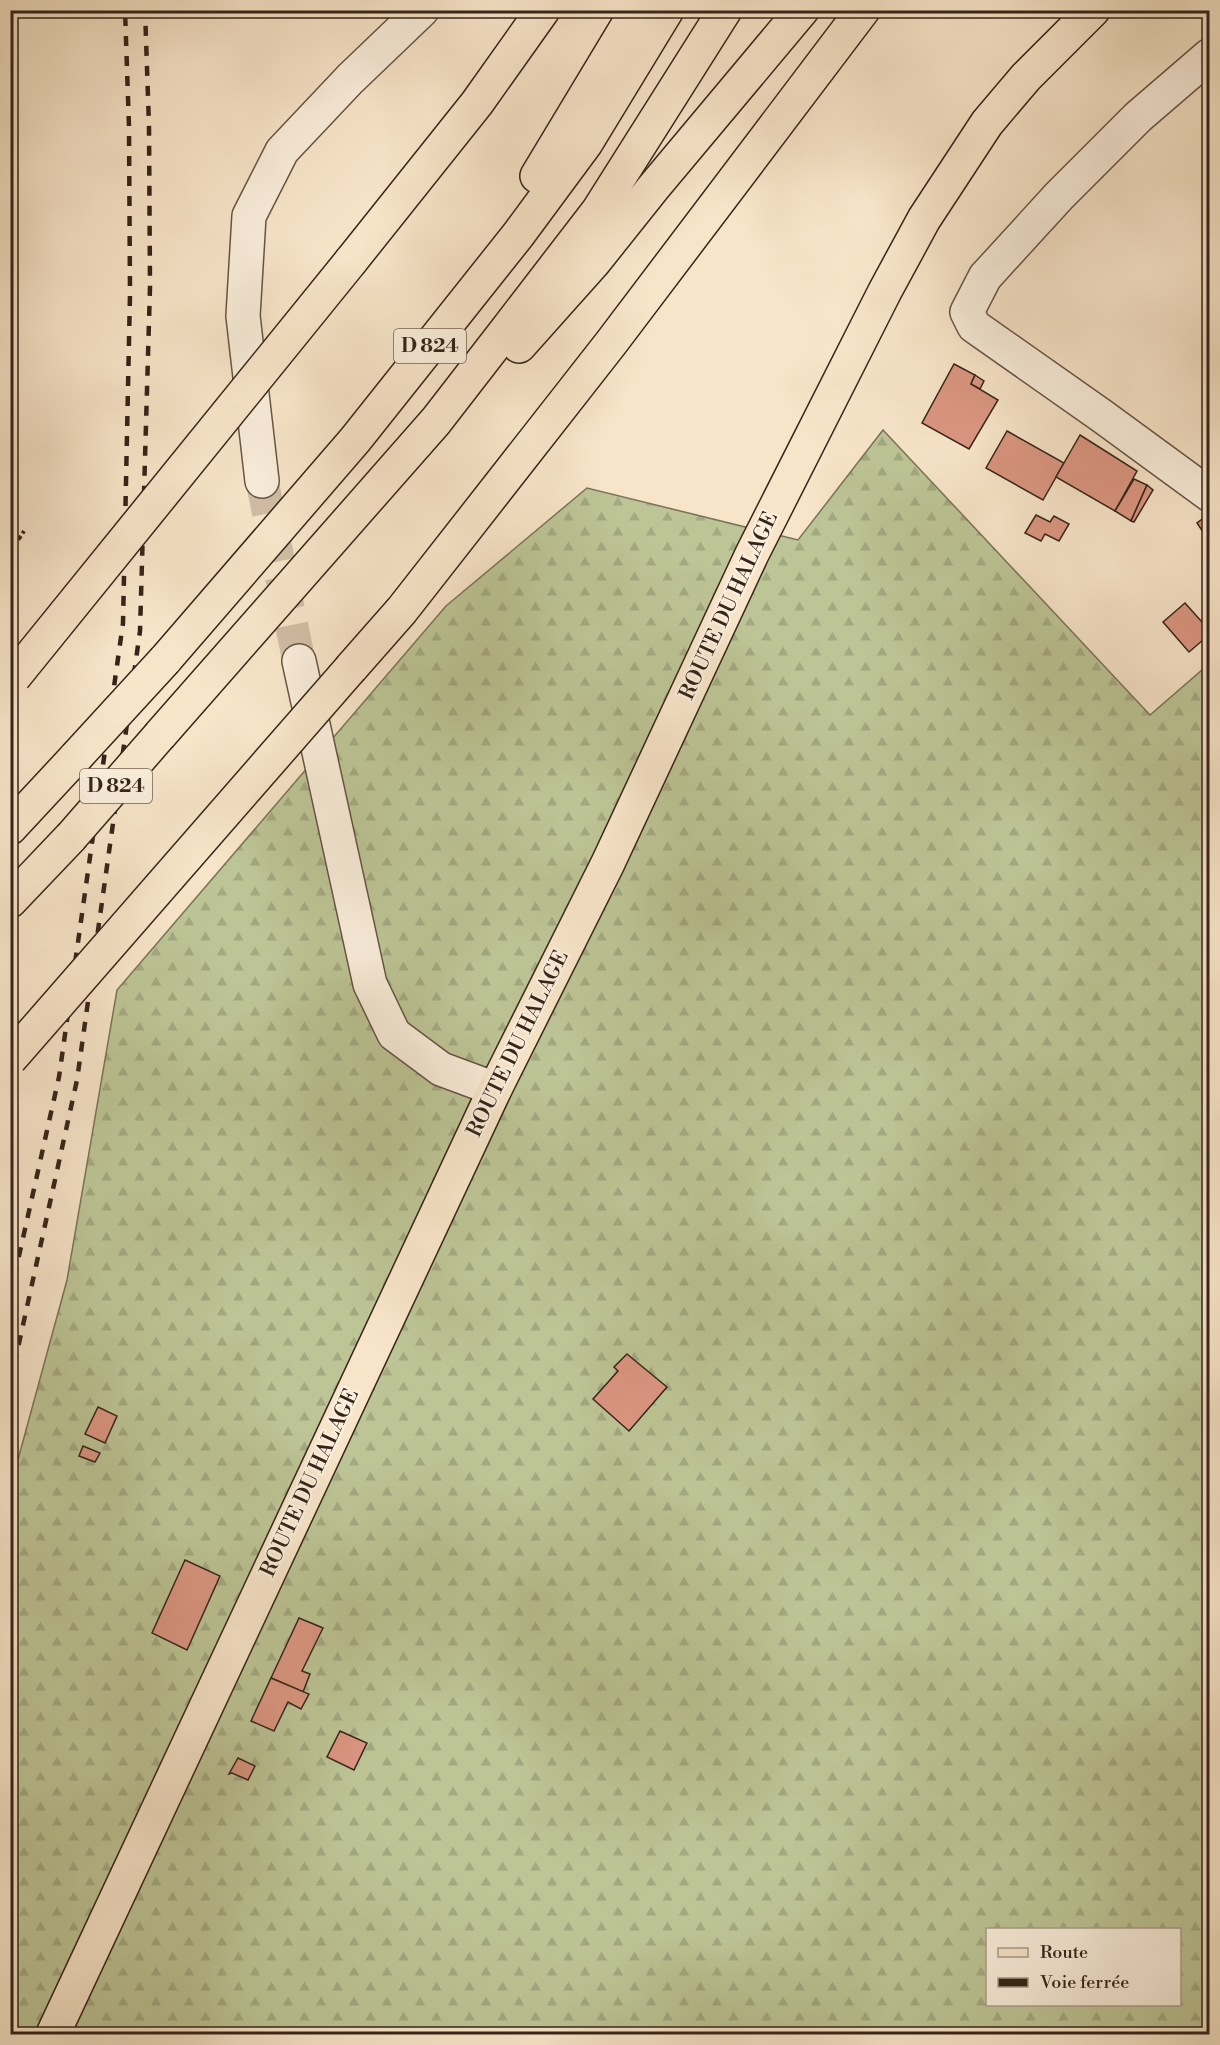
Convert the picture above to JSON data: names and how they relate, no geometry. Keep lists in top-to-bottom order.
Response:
{
  "streets": {
    "main road": ["D 824", "ROUTE DU HALAGE"]
  },
  "legend": ["Route", "Voie ferrée"]
}
